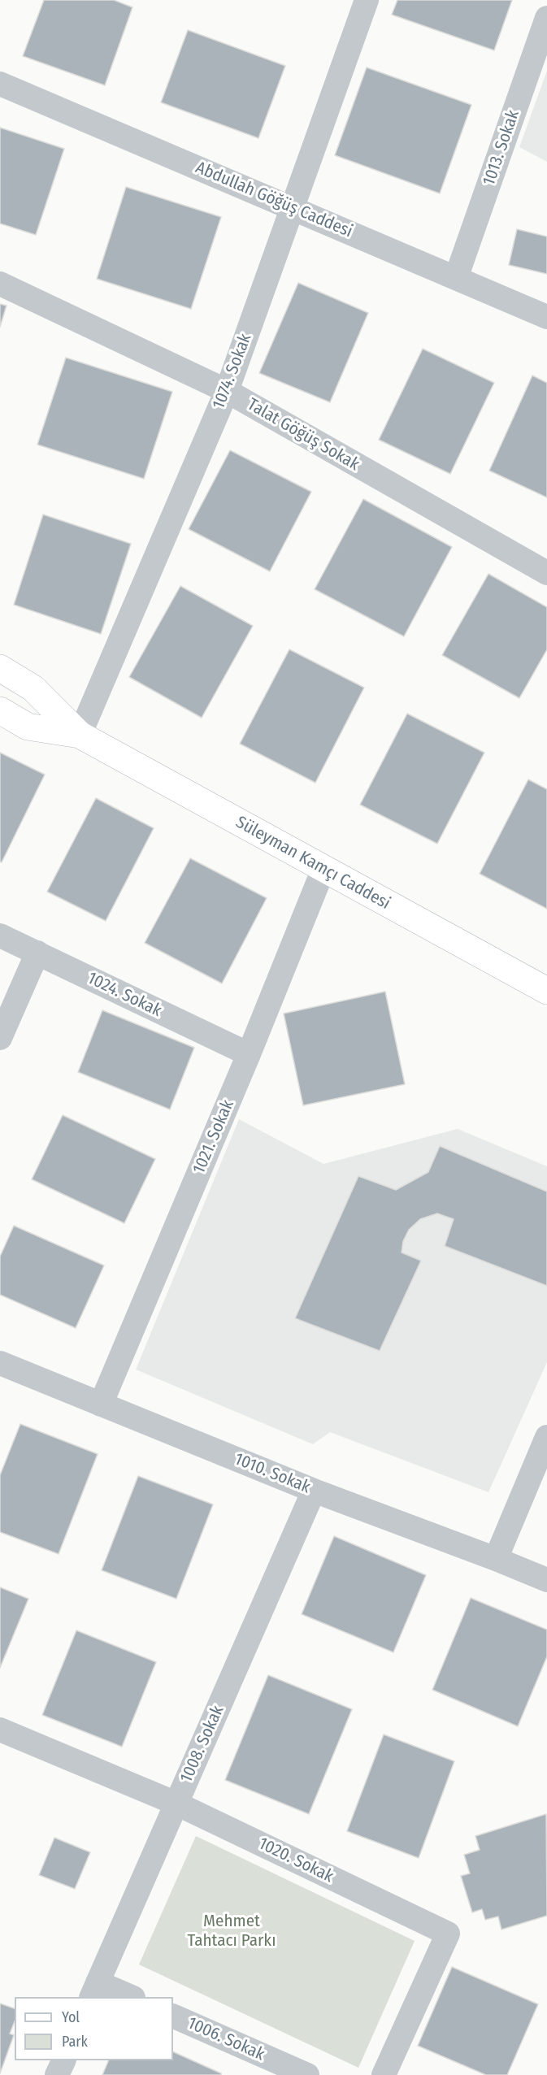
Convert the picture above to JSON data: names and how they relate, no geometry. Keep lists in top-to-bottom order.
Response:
{
  "streets": {
    "street": [
      "1013. Sokak",
      "Abdullah Göğüş Caddesi",
      "1074. Sokak",
      "Talat Göğüş Sokak",
      "Süleyman Kamçı Caddesi",
      "1024. Sokak",
      "1021. Sokak",
      "1010. Sokak",
      "1008. Sokak",
      "1020. Sokak",
      "1006. Sokak"
    ]
  },
  "crossings": [
    ["1013. Sokak", "Abdullah Göğüş Caddesi"],
    ["Abdullah Göğüş Caddesi", "1074. Sokak"],
    ["1074. Sokak", "Talat Göğüş Sokak"],
    ["1074. Sokak", "Süleyman Kamçı Caddesi"],
    ["Süleyman Kamçı Caddesi", "1021. Sokak"],
    ["1024. Sokak", "1021. Sokak"],
    ["1021. Sokak", "1010. Sokak"],
    ["1010. Sokak", "1008. Sokak"],
    ["1008. Sokak", "1020. Sokak"]
  ],
  "parks": ["Mehmet Tahtacı Parkı"],
  "legend": ["Yol", "Park"]
}
